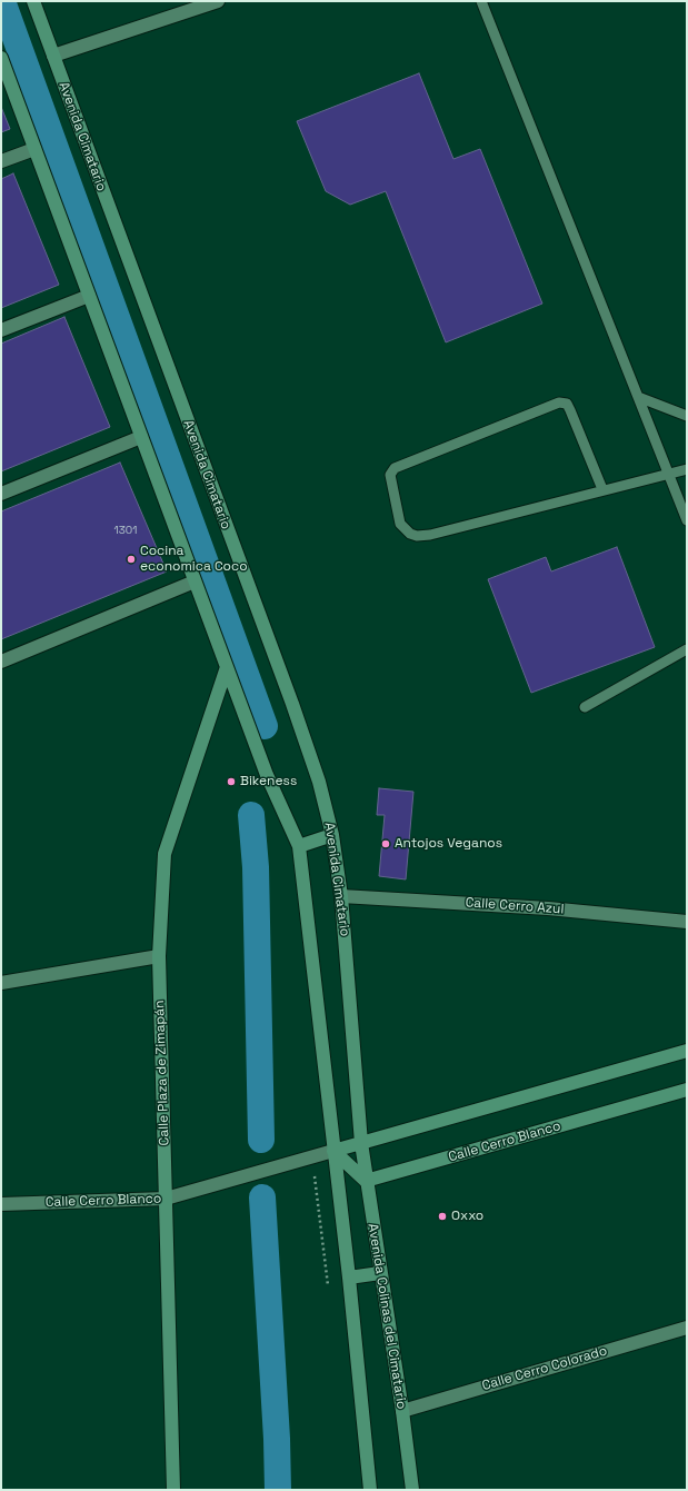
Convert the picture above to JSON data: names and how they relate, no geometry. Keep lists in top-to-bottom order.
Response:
{
  "streets": {
    "street": [
      "Avenida Cimatario",
      "Calle Cerro Azul",
      "Calle Plaza de Zimapán",
      "Calle Cerro Blanco",
      "Avenida Colinas del Cimatario",
      "Calle Cerro Colorado"
    ]
  },
  "crossings": [
    ["Avenida Cimatario", "Calle Cerro Azul"],
    ["Avenida Cimatario", "Calle Cerro Blanco"],
    ["Avenida Cimatario", "Avenida Colinas del Cimatario"],
    ["Calle Plaza de Zimapán", "Calle Cerro Blanco"],
    ["Calle Cerro Blanco", "Avenida Colinas del Cimatario"],
    ["Avenida Colinas del Cimatario", "Calle Cerro Colorado"]
  ],
  "places": [
    "Cocina economica Coco",
    "Bikeness",
    "Antojos Veganos",
    "Oxxo"
  ],
  "house_numbers": ["1301"]
}
